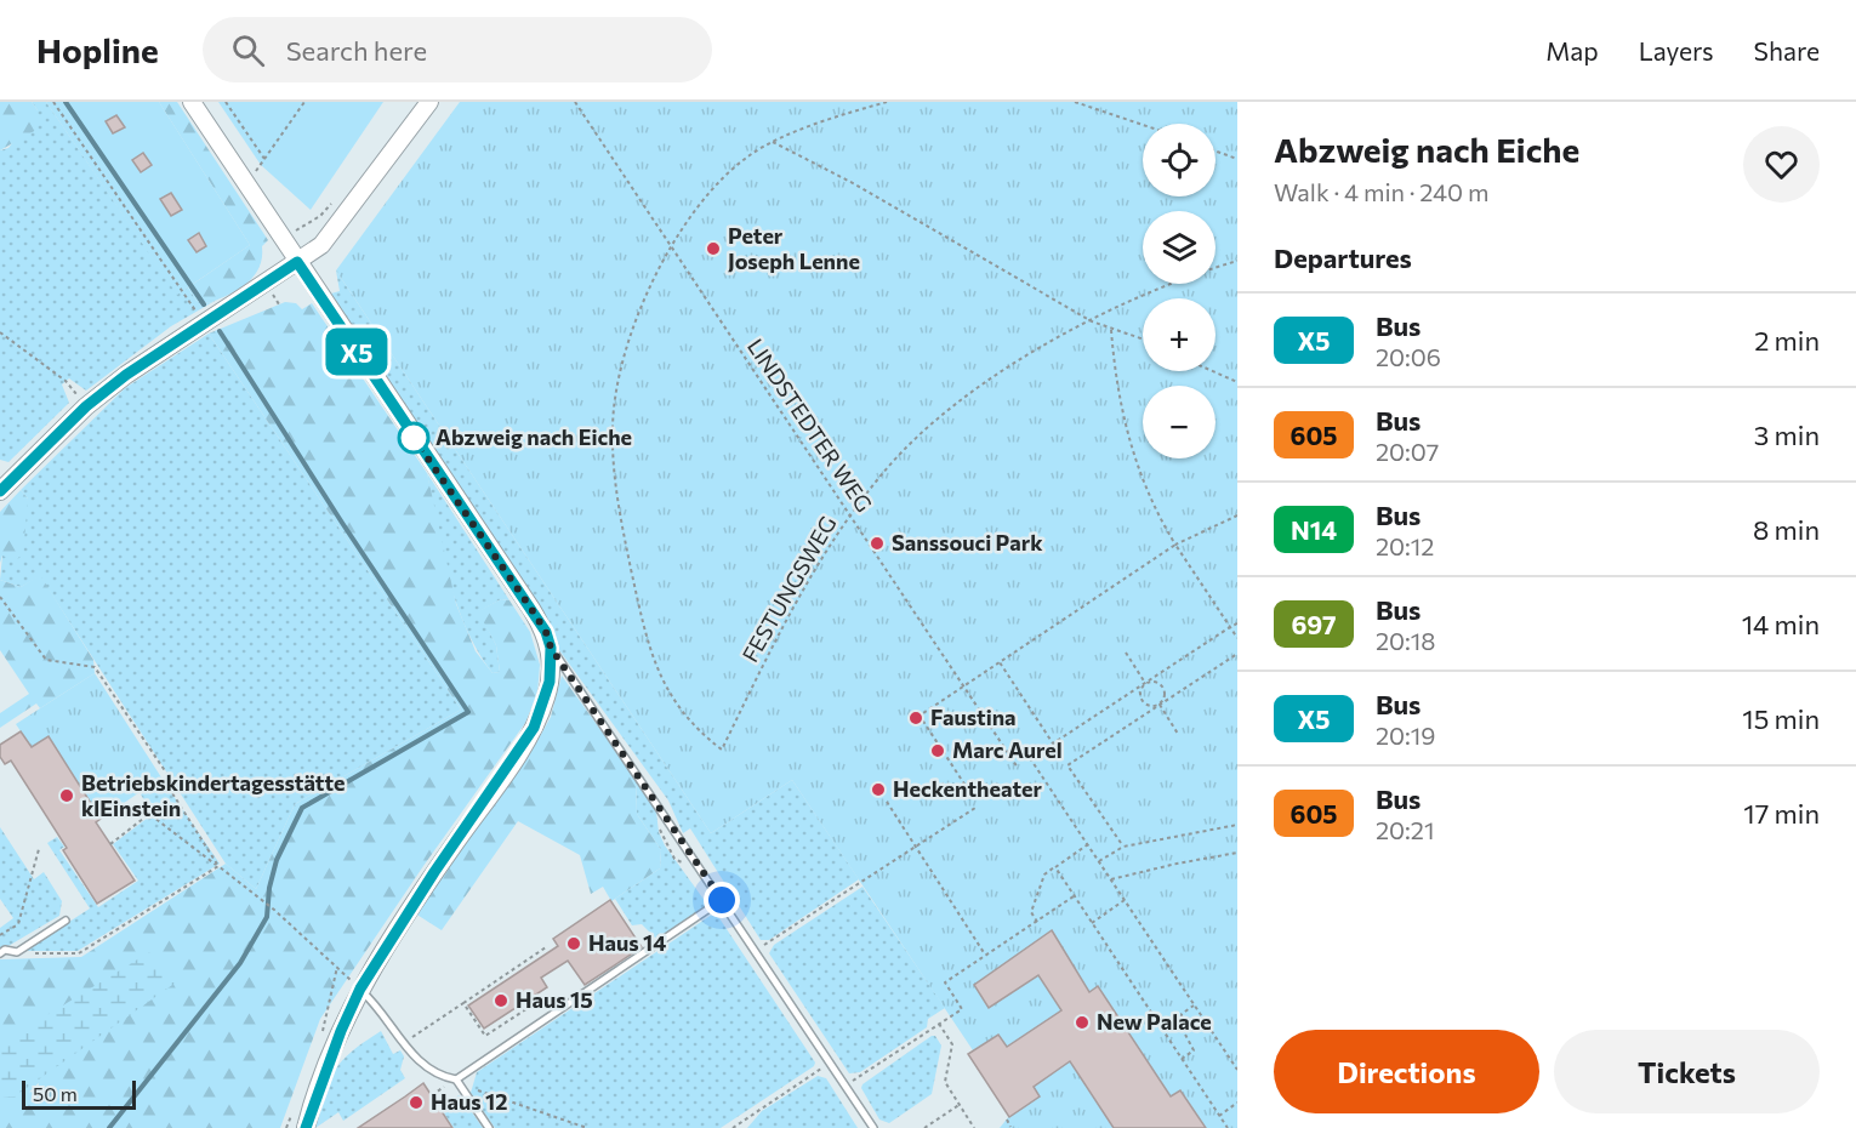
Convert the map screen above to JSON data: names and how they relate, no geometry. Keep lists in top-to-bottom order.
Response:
{
  "streets": {
    "path": ["LINDSTEDTER WEG", "FESTUNGSWEG"]
  },
  "crossings": [
    ["LINDSTEDTER WEG", "FESTUNGSWEG"]
  ],
  "places": [
    "Peter Joseph Lenne",
    "Abzweig nach Eiche",
    "Sanssouci Park",
    "Faustina",
    "Marc Aurel",
    "Heckentheater",
    "Betriebskindertagesstätte klEinstein",
    "Haus 14",
    "Haus 15",
    "New Palace",
    "Haus 12"
  ],
  "lines": ["bus line X5"],
  "scale_bar": "50 m",
  "page": {
    "header": "Hopline",
    "search": "Search here",
    "nav": ["Map", "Layers", "Share"],
    "on_map": "X5",
    "heading": [
      ["Abzweig nach Eiche", "Walk · 4 min · 240 m"],
      "Departures"
    ],
    "map_buttons": ["+", "−"],
    "list": [
      {
        "mark": "X5",
        "name": "Bus",
        "note": "20:06",
        "value": "2 min"
      },
      {
        "mark": "605",
        "name": "Bus",
        "note": "20:07",
        "value": "3 min"
      },
      {
        "mark": "N14",
        "name": "Bus",
        "note": "20:12",
        "value": "8 min"
      },
      {
        "mark": "697",
        "name": "Bus",
        "note": "20:18",
        "value": "14 min"
      },
      {
        "mark": "X5",
        "name": "Bus",
        "note": "20:19",
        "value": "15 min"
      },
      {
        "mark": "605",
        "name": "Bus",
        "note": "20:21",
        "value": "17 min"
      }
    ],
    "buttons": ["Directions", "Tickets"],
    "scale": "50 m"
  }
}
